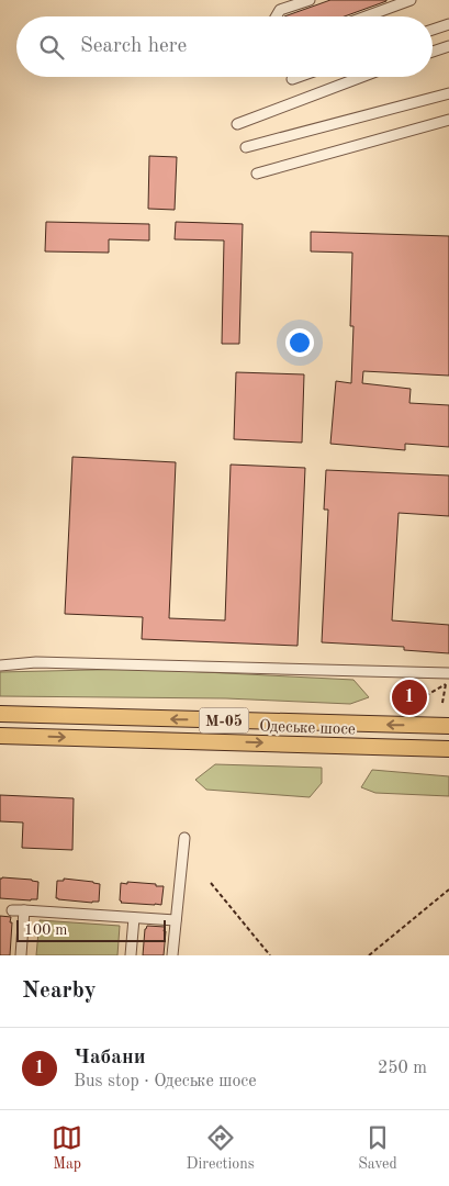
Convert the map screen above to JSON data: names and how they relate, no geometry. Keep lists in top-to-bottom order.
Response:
{
  "streets": {
    "highway": ["М-05", "Одеське шосе"]
  },
  "scale_bar": "100 m",
  "page": {
    "search": "Search here",
    "pins": "1",
    "scale": "100 m",
    "heading": "Nearby",
    "list": [
      {
        "mark": "1",
        "name": "Чабани",
        "note": "Bus stop · Одеське шосе",
        "value": "250 m"
      }
    ],
    "nav": ["Map", "Directions", "Saved"]
  }
}
